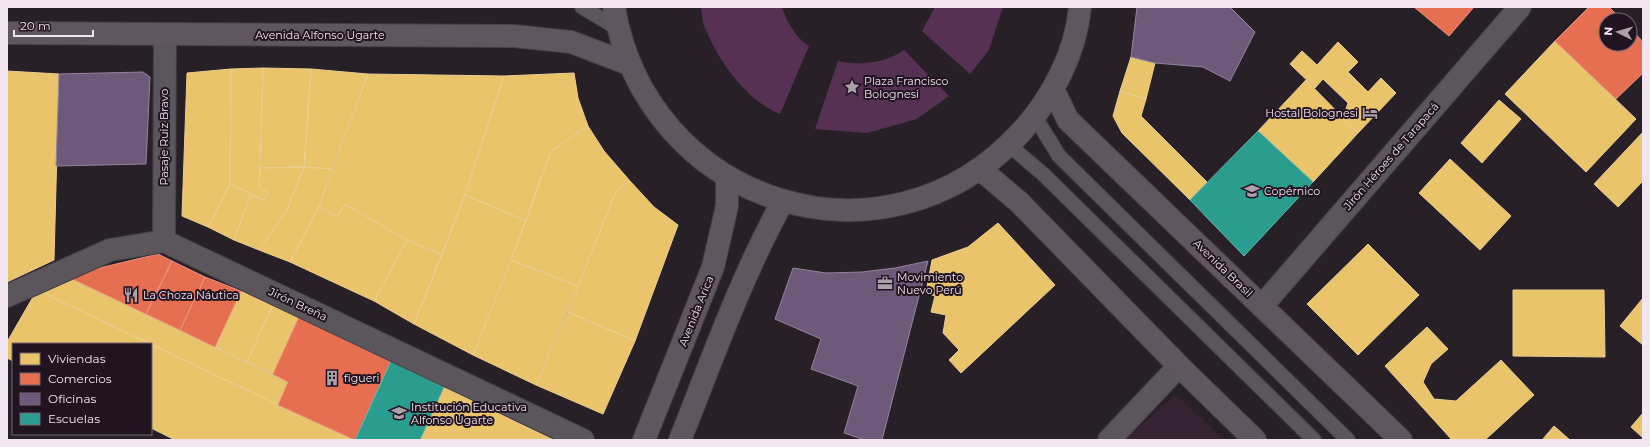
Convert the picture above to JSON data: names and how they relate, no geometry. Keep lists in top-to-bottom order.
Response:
{
  "streets": {
    "main road": ["Avenida Alfonso Ugarte", "Avenida Brasil", "Avenida Arica"],
    "street": ["Pasaje Ruiz Bravo", "Jirón Héroes de Tarapacá", "Jirón Breña"]
  },
  "crossings": [
    ["Avenida Alfonso Ugarte", "Pasaje Ruiz Bravo"],
    ["Pasaje Ruiz Bravo", "Jirón Breña"],
    ["Jirón Héroes de Tarapacá", "Avenida Brasil"]
  ],
  "places": {
    "place": ["Plaza Francisco Bolognesi"],
    "hotel": ["Hostal Bolognesi"],
    "school or university": ["Copérnico", "Institución Educativa Alfonso Ugarte"],
    "office": ["Movimiento Nuevo Perú"],
    "restaurant": ["La Choza Náutica"],
    "building": ["figueri"]
  },
  "legend": [
    "Viviendas",
    "Comercios",
    "Oficinas",
    "Escuelas"
  ],
  "scale_bar": "20 m",
  "north": "left"
}
